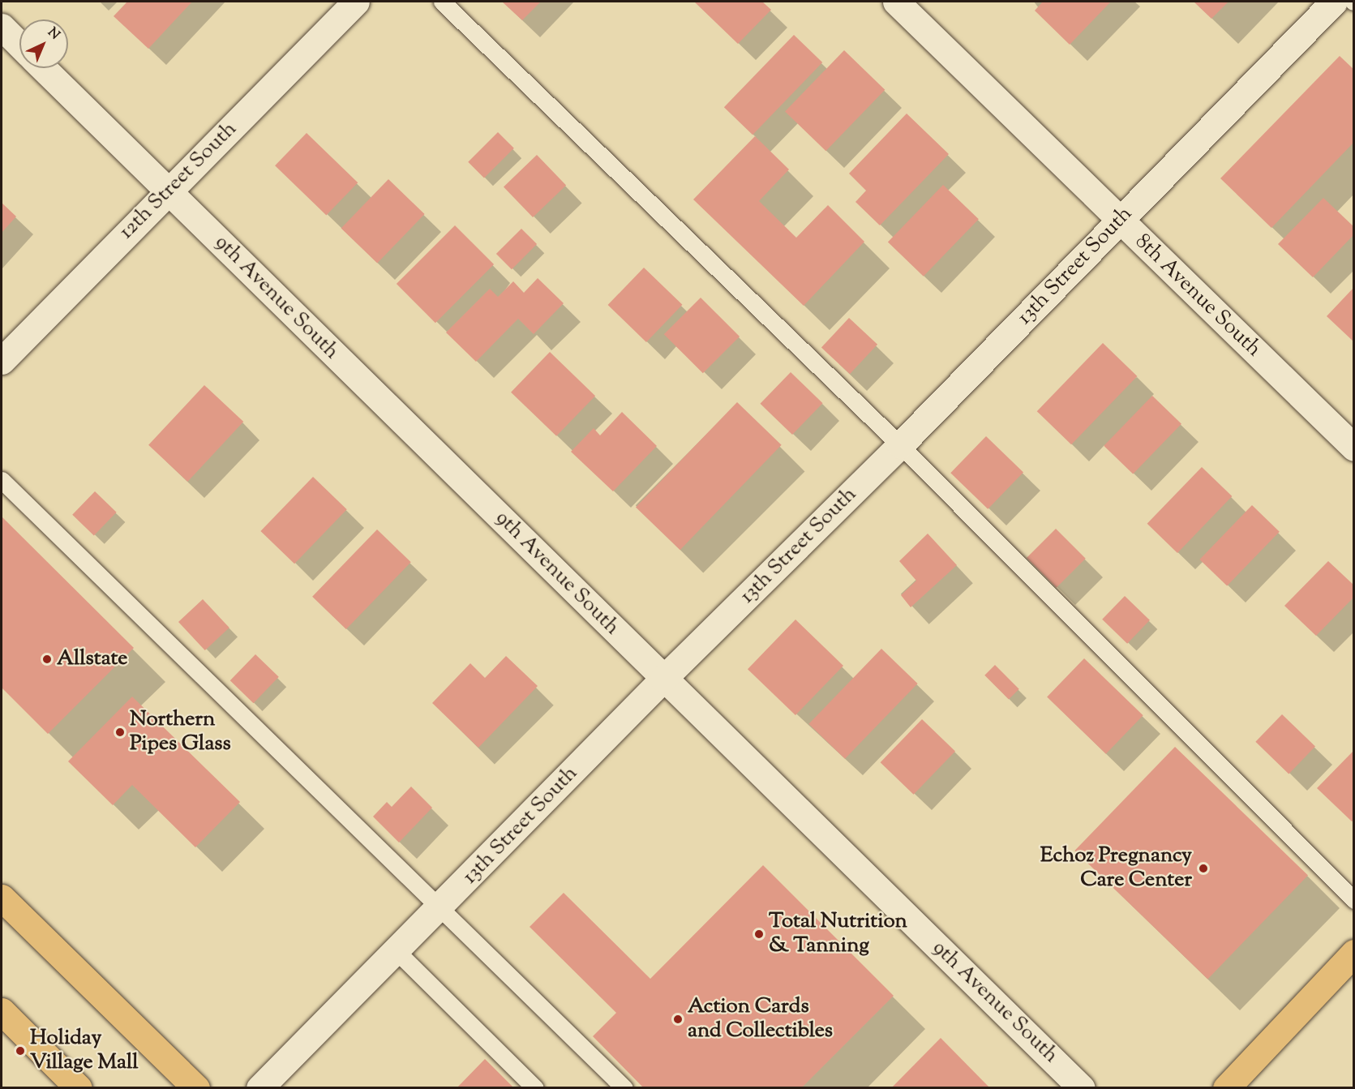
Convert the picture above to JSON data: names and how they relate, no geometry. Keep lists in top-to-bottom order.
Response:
{
  "streets": {
    "street": [
      "12th Street South",
      "13th Street South",
      "8th Avenue South",
      "9th Avenue South"
    ]
  },
  "crossings": [
    ["12th Street South", "9th Avenue South"],
    ["13th Street South", "8th Avenue South"],
    ["13th Street South", "9th Avenue South"]
  ],
  "places": [
    "Allstate",
    "Northern Pipes Glass",
    "Echoz Pregnancy Care Center",
    "Total Nutrition & Tanning",
    "Action Cards and Collectibles",
    "Holiday Village Mall"
  ],
  "north": "top right"
}
